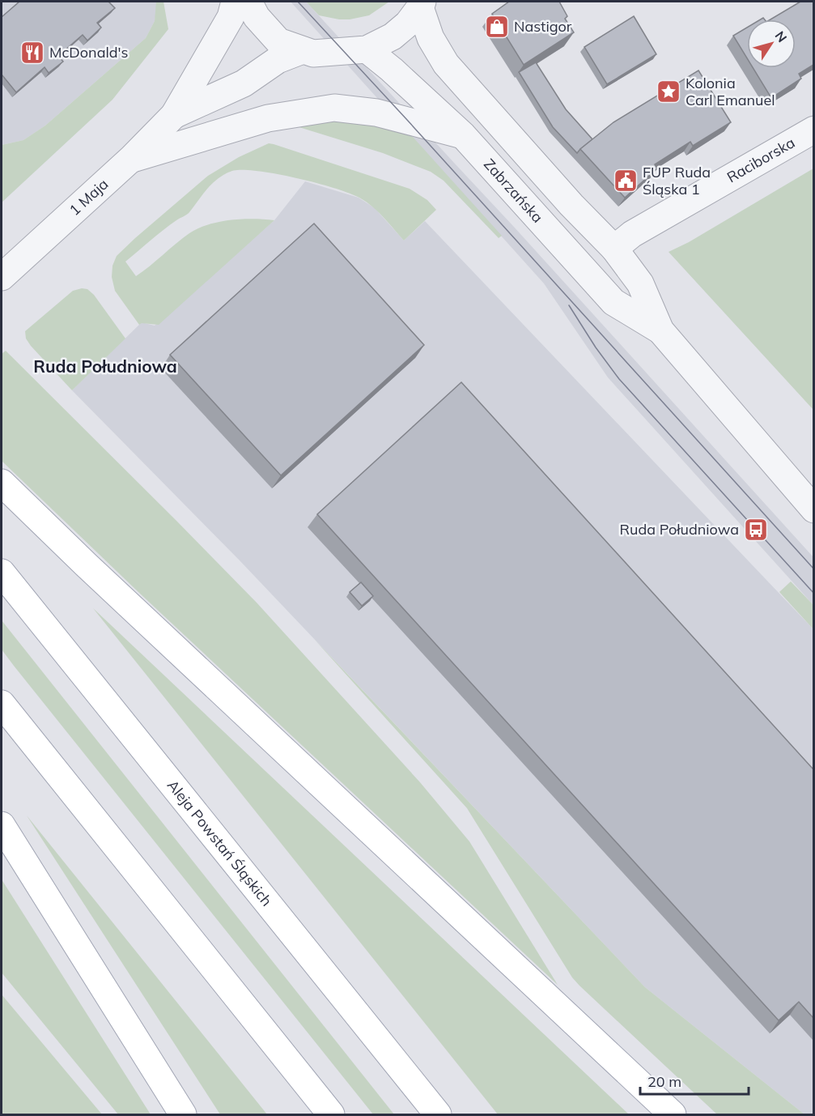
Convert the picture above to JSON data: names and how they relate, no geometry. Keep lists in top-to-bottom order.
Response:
{
  "streets": {
    "main road": ["Aleja Powstań Śląskich"],
    "street": ["Raciborska", "Zabrzańska", "1 Maja"]
  },
  "crossings": [
    ["Raciborska", "Zabrzańska"]
  ],
  "districts": ["Ruda Południowa"],
  "places": {
    "shop": ["Nastigor"],
    "restaurant": ["McDonald's"],
    "place": ["Kolonia Carl Emanuel"],
    "public building": ["FUP Ruda Śląska 1"],
    "bus stop": ["Ruda Południowa"]
  },
  "scale_bar": "20 m",
  "north": "top right"
}
